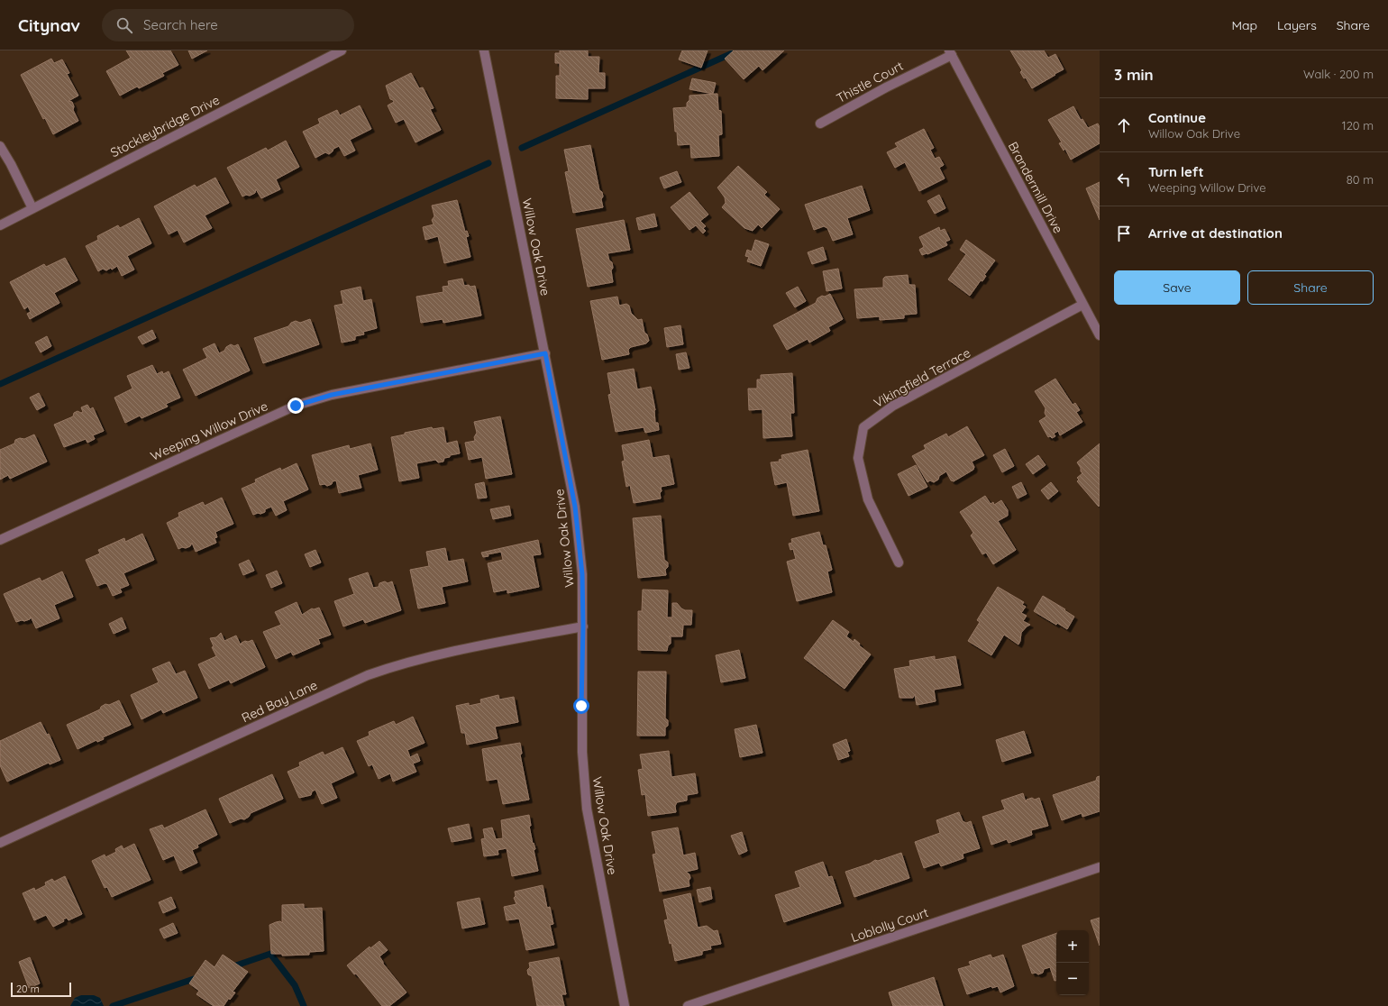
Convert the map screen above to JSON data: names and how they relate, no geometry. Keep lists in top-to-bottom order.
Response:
{
  "streets": {
    "street": [
      "Thistle Court",
      "Stockleybridge Drive",
      "Brandermill Drive",
      "Willow Oak Drive",
      "Vikingfield Terrace",
      "Weeping Willow Drive",
      "Red Bay Lane",
      "Loblolly Court"
    ]
  },
  "crossings": [
    ["Thistle Court", "Brandermill Drive"],
    ["Brandermill Drive", "Vikingfield Terrace"],
    ["Willow Oak Drive", "Weeping Willow Drive"],
    ["Willow Oak Drive", "Red Bay Lane"]
  ],
  "scale_bar": "20 m",
  "page": {
    "header": "Citynav",
    "search": "Search here",
    "nav": ["Map", "Layers", "Share"],
    "heading": ["3 min", "Walk · 200 m"],
    "list": [
      ["Continue", "Willow Oak Drive", "120 m"],
      ["Turn left", "Weeping Willow Drive", "80 m"],
      "Arrive at destination"
    ],
    "buttons": ["Save", "Share"],
    "map_buttons": ["+", "−"],
    "scale": "20 m"
  }
}
